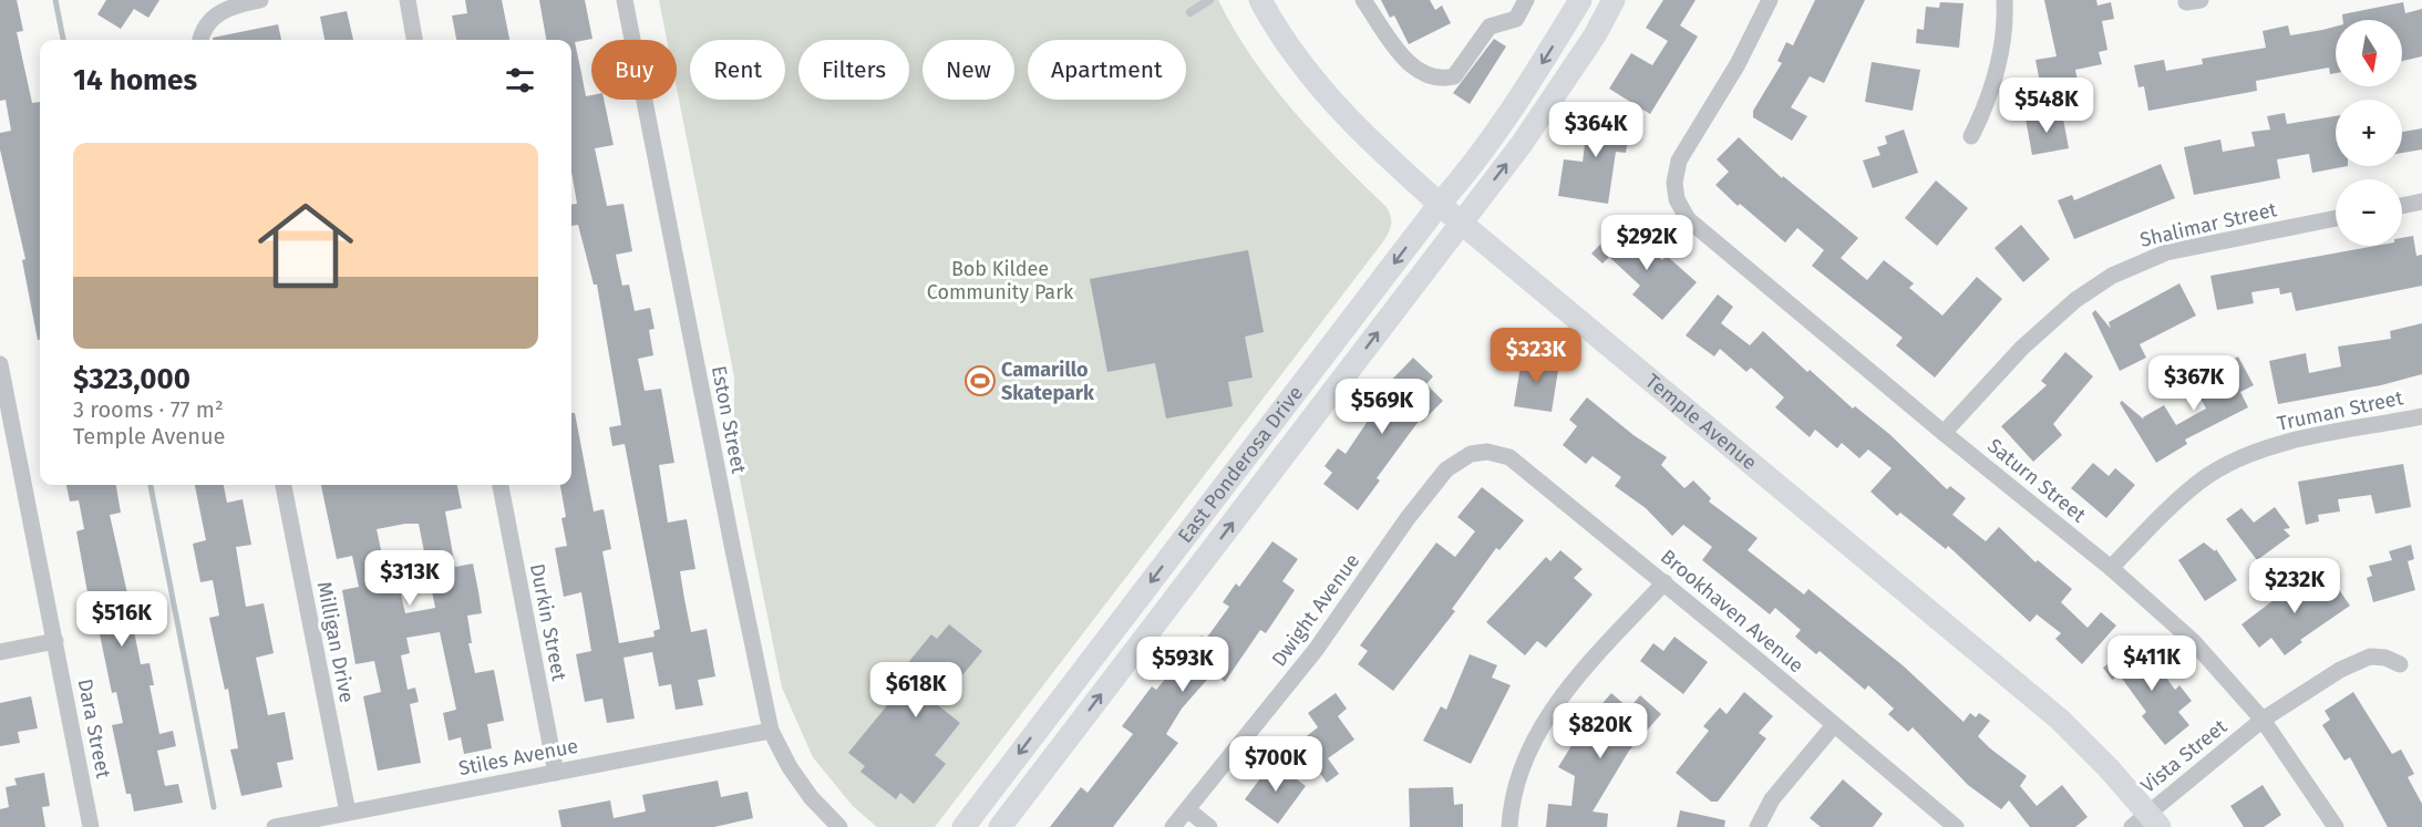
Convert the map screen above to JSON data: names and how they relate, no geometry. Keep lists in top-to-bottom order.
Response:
{
  "streets": {
    "main road": ["Temple Avenue", "East Ponderosa Drive"],
    "street": [
      "Shalimar Street",
      "Truman Street",
      "Eston Street",
      "Saturn Street",
      "Dwight Avenue",
      "Brookhaven Avenue",
      "Durkin Street",
      "Milligan Drive",
      "Dara Street",
      "Vista Street",
      "Stiles Avenue"
    ]
  },
  "crossings": [
    ["Shalimar Street", "Saturn Street"],
    ["Truman Street", "Saturn Street"],
    ["Eston Street", "Stiles Avenue"],
    ["Temple Avenue", "East Ponderosa Drive"],
    ["Temple Avenue", "Vista Street"],
    ["Saturn Street", "Vista Street"],
    ["Dwight Avenue", "Brookhaven Avenue"],
    ["Durkin Street", "Stiles Avenue"],
    ["Milligan Drive", "Stiles Avenue"]
  ],
  "parks": ["Bob Kildee Community Park"],
  "places": {
    "sports": ["Camarillo Skatepark"]
  },
  "north": "bottom",
  "page": {
    "map_buttons": ["+", "−"],
    "chip": [
      "Buy",
      "Rent",
      "Filters",
      "New",
      "Apartment"
    ],
    "heading": "14 homes",
    "price": [
      "$548K",
      "$364K",
      "$292K",
      "$323K",
      "$367K",
      "$569K",
      "$313K",
      "$232K",
      "$516K",
      "$411K",
      "$593K",
      "$618K",
      "$820K",
      "$700K"
    ],
    "list": [
      {
        "name": "$323,000",
        "note": "3 rooms · 77 m² · Temple Avenue"
      }
    ]
  }
}
